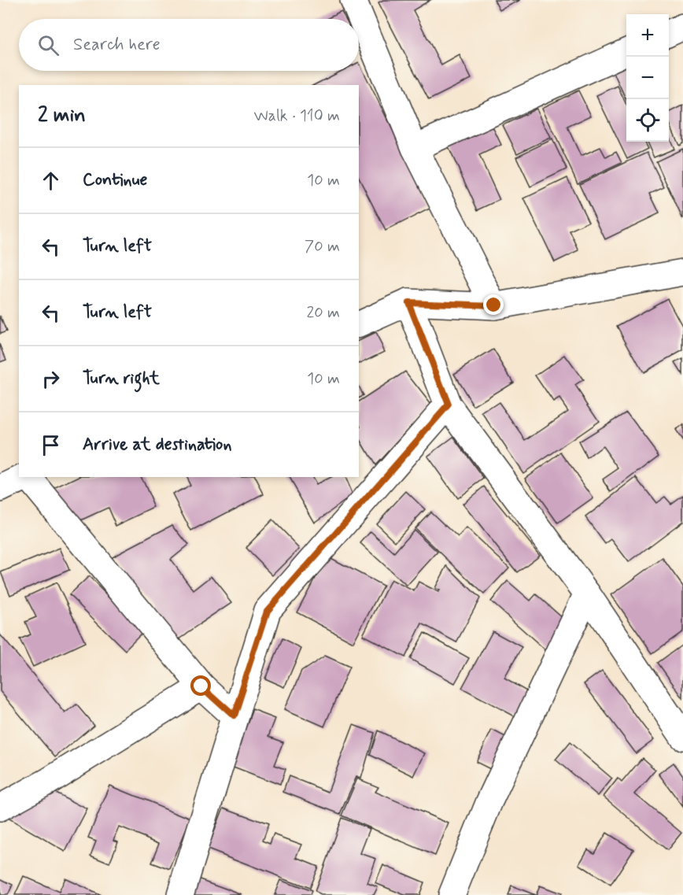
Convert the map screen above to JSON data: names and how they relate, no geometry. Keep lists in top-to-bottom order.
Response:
{
  "page": {
    "map_buttons": ["+", "−"],
    "search": "Search here",
    "heading": ["2 min", "Walk · 110 m"],
    "list": [
      ["Continue", "10 m"],
      ["Turn left", "70 m"],
      ["Turn left", "20 m"],
      ["Turn right", "10 m"],
      "Arrive at destination"
    ]
  }
}
